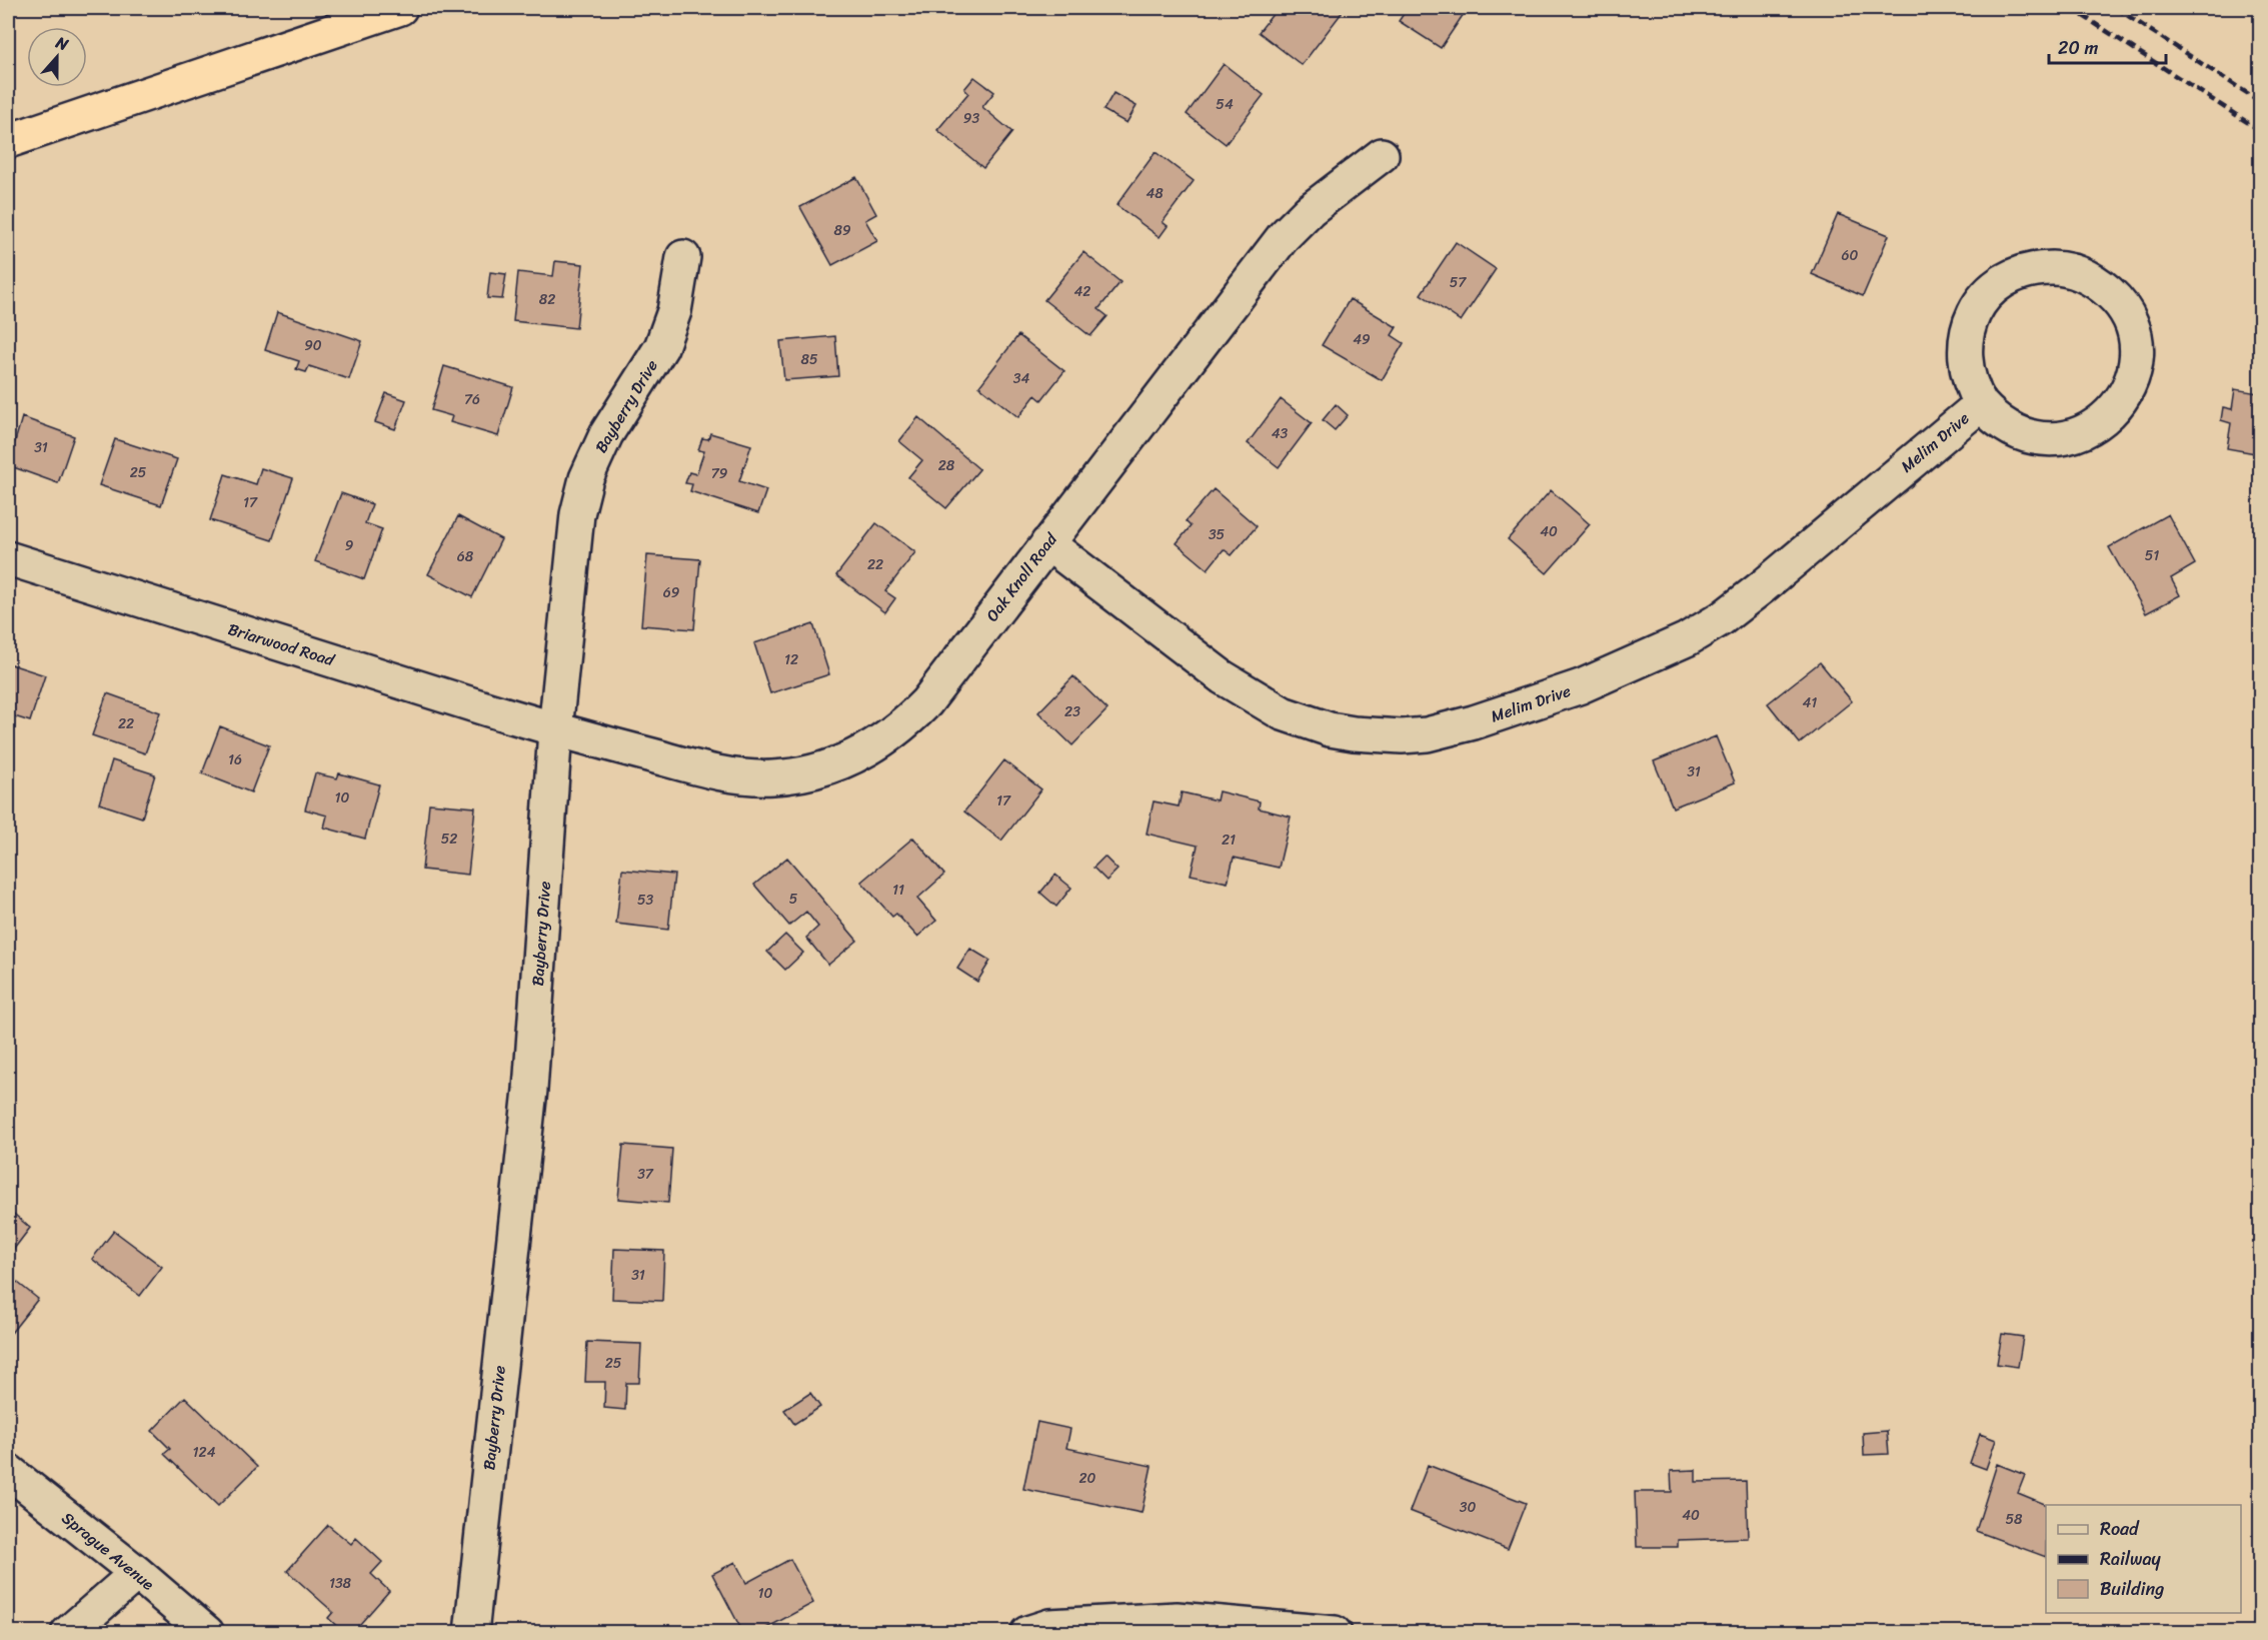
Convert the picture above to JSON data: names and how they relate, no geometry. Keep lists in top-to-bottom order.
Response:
{
  "streets": {
    "street": [
      "Bayberry Drive",
      "Melim Drive",
      "Oak Knoll Road",
      "Briarwood Road",
      "Sprague Avenue"
    ]
  },
  "crossings": [
    ["Bayberry Drive", "Oak Knoll Road"],
    ["Bayberry Drive", "Briarwood Road"],
    ["Melim Drive", "Oak Knoll Road"],
    ["Oak Knoll Road", "Briarwood Road"]
  ],
  "house_numbers": [
    "54",
    "93",
    "48",
    "89",
    "60",
    "57",
    "42",
    "82",
    "49",
    "90",
    "85",
    "34",
    "76",
    "43",
    "31",
    "28",
    "25",
    "79",
    "17",
    "40",
    "35",
    "9",
    "51",
    "68",
    "22",
    "69",
    "12",
    "41",
    "23",
    "22",
    "16",
    "31",
    "10",
    "17",
    "52",
    "21",
    "11",
    "5",
    "53",
    "37",
    "31",
    "25",
    "124",
    "20",
    "30",
    "40",
    "58",
    "138",
    "10"
  ],
  "legend": ["Road", "Railway", "Building"],
  "scale_bar": "20 m",
  "north": "top"
}
